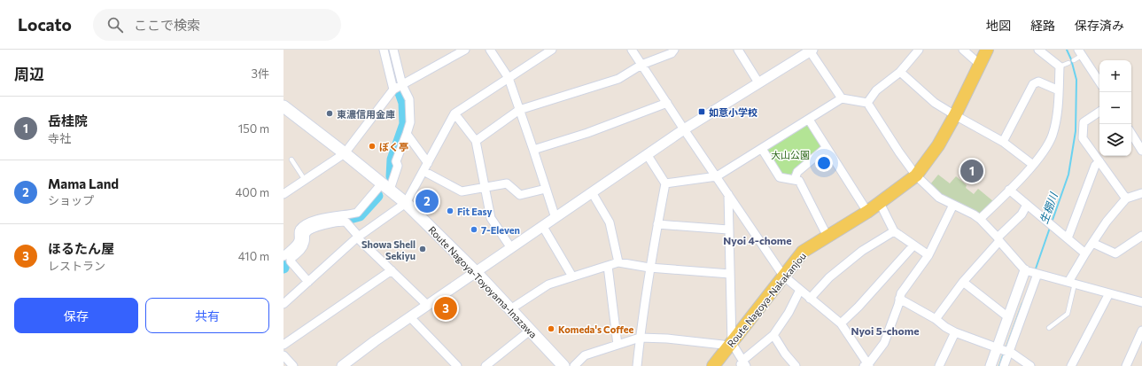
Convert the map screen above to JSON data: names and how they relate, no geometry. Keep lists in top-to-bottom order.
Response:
{
  "streets": {
    "main road": ["Route Nagoya-Toyoyama-Inazawa", "Route Nagoya-Nakakanjou"]
  },
  "districts": ["Nyoi 4-chome", "Nyoi 5-chome"],
  "water": ["生棚川"],
  "parks": ["大山公園"],
  "places": {
    "transit": ["如意小学校"],
    "other": [
      "東濃信用金庫",
      "ぼく亭",
      "Fit Easy",
      "7-Eleven",
      "Showa Shell Sekiyu",
      "Komeda's Coffee"
    ]
  },
  "page": {
    "header": "Locato",
    "search": "ここで検索",
    "nav": ["地図", "経路", "保存済み"],
    "heading": ["周辺", "3件"],
    "map_buttons": ["+", "−"],
    "list": [
      {
        "mark": "1",
        "name": "岳桂院",
        "note": "寺社",
        "value": "150 m"
      },
      {
        "mark": "2",
        "name": "Mama Land",
        "note": "ショップ",
        "value": "400 m"
      },
      {
        "mark": "3",
        "name": "ほるたん屋",
        "note": "レストラン",
        "value": "410 m"
      }
    ],
    "pins": ["1", "2", "3"],
    "buttons": ["保存", "共有"]
  }
}
